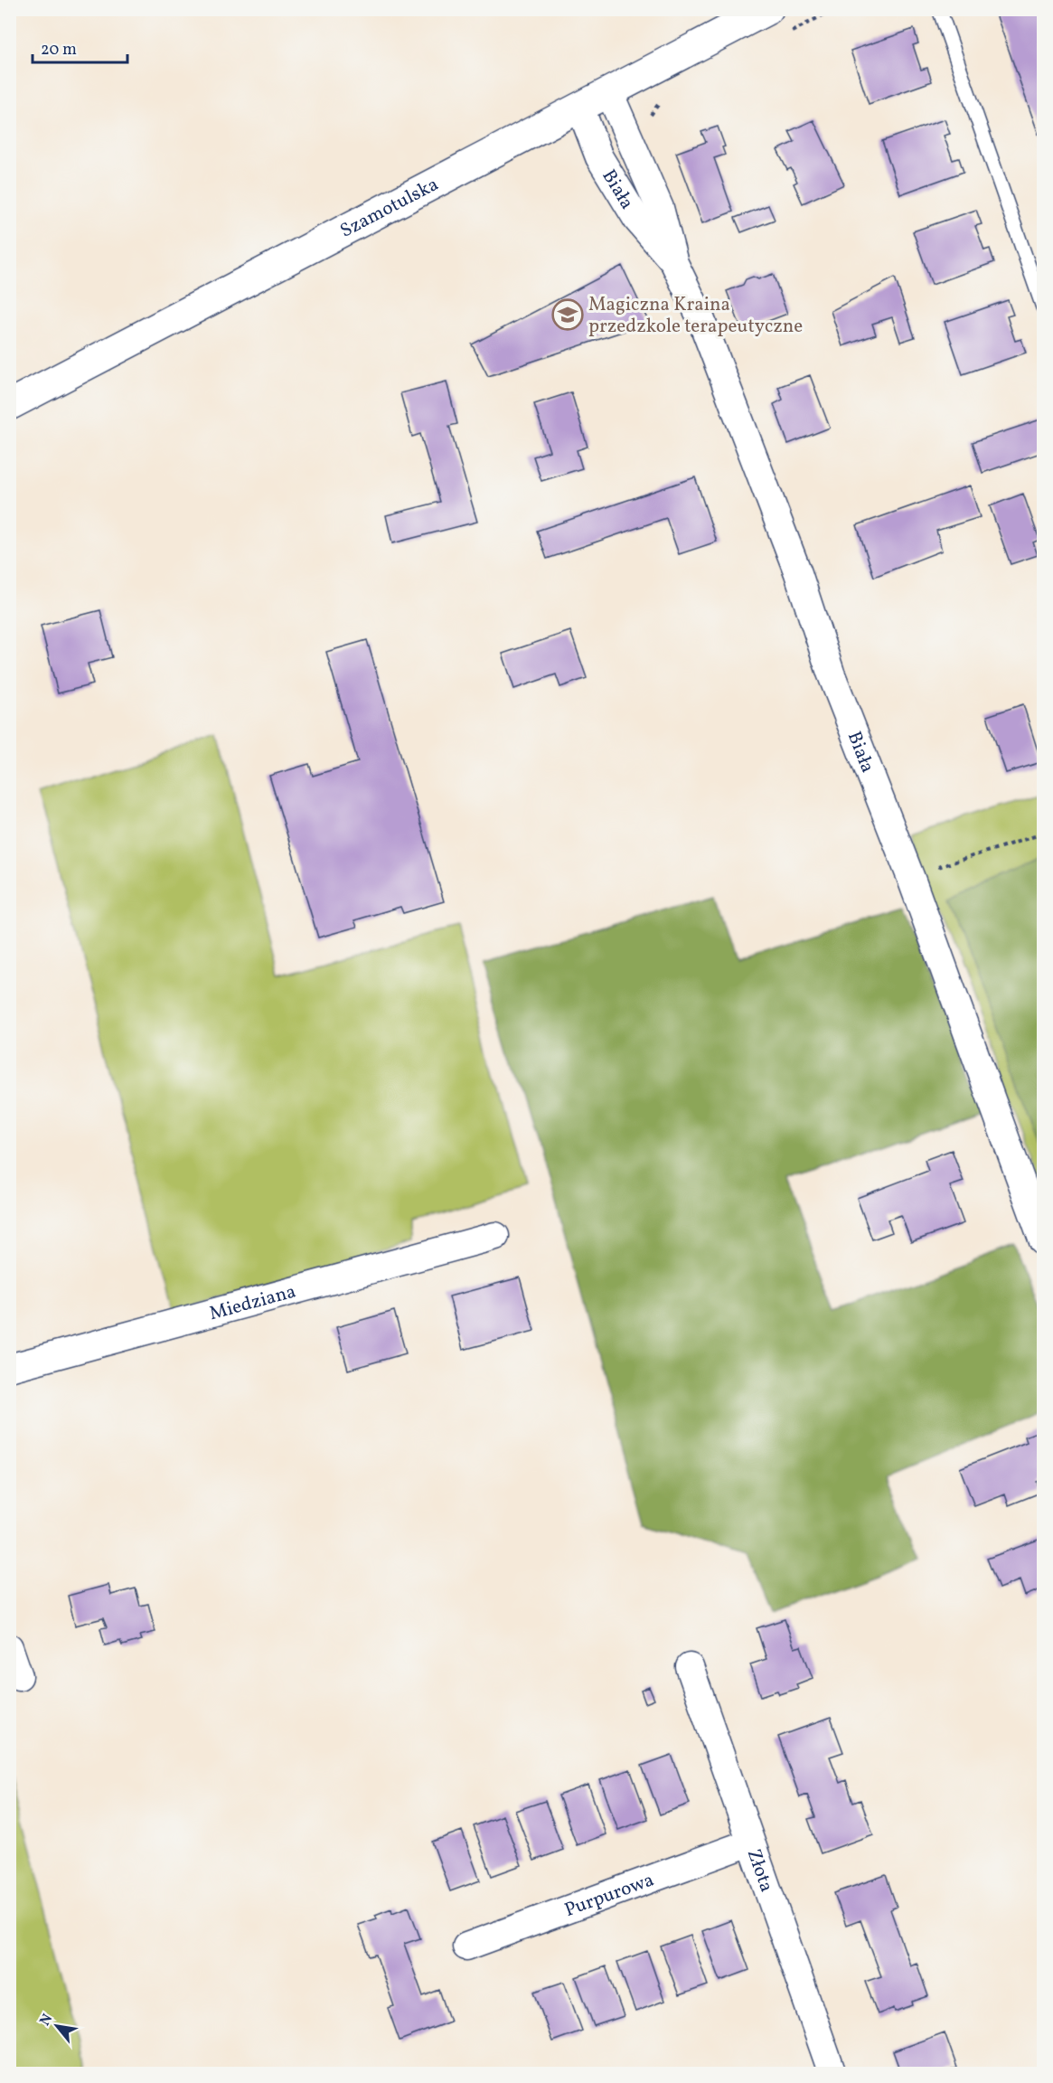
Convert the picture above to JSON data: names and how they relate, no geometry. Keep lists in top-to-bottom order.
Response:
{
  "streets": {
    "street": [
      "Biała",
      "Szamotulska",
      "Miedziana",
      "Złota",
      "Purpurowa"
    ]
  },
  "crossings": [
    ["Biała", "Szamotulska"],
    ["Złota", "Purpurowa"]
  ],
  "places": {
    "school or university": ["Magiczna Kraina przedzkole terapeutyczne"]
  },
  "scale_bar": "20 m",
  "north": "top left"
}
